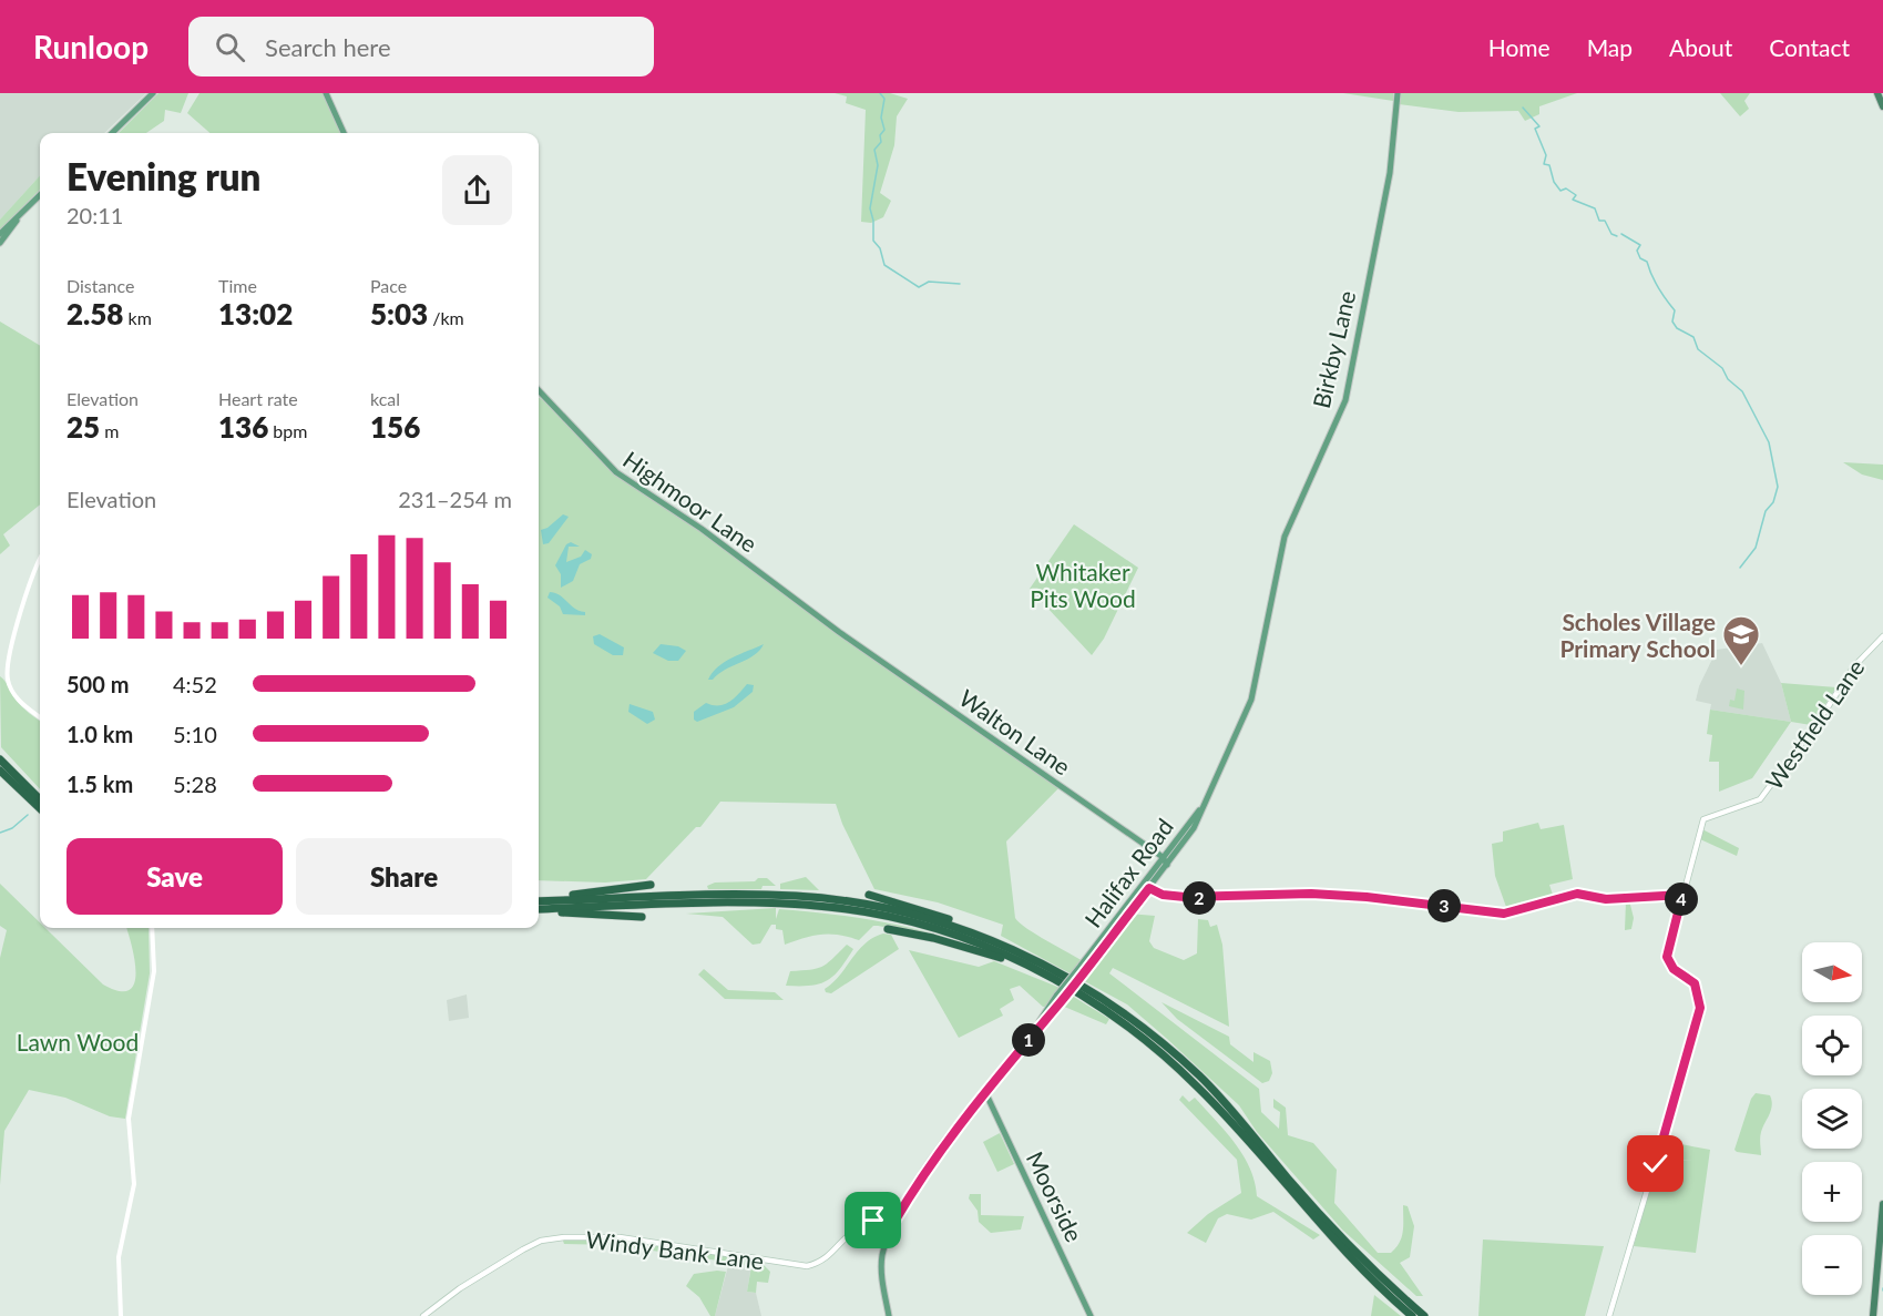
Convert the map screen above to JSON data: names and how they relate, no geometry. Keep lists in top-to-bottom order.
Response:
{
  "streets": {
    "main road": [
      "Birkby Lane",
      "Highmoor Lane",
      "Westfield Lane",
      "Walton Lane",
      "Halifax Road",
      "Moorside",
      "Windy Bank Lane"
    ]
  },
  "crossings": [
    ["Birkby Lane", "Halifax Road"],
    ["Highmoor Lane", "Walton Lane"],
    ["Walton Lane", "Halifax Road"],
    ["Halifax Road", "Moorside"]
  ],
  "parks": ["Whitaker Pits Wood", "Lawn Wood"],
  "places": {
    "school or university": ["Scholes Village Primary School"]
  },
  "north": "right",
  "page": {
    "header": "Runloop",
    "search": "Search here",
    "nav": [
      "Home",
      "Map",
      "About",
      "Contact"
    ],
    "heading": ["Evening run", "20:11"],
    "stats": [
      ["Distance", "2.58 km"],
      ["Time", "13:02"],
      ["Pace", "5:03 /km"],
      ["Elevation", "25 m"],
      ["Heart rate", "136 bpm"],
      ["kcal", "156"]
    ],
    "chart": ["Elevation", "231–254 m"],
    "list": [
      {
        "name": "500 m",
        "note": "4:52"
      },
      {
        "name": "1.0 km",
        "note": "5:10"
      },
      {
        "name": "1.5 km",
        "note": "5:28"
      }
    ],
    "buttons": ["Save", "Share"],
    "pins": [
      "2",
      "4",
      "3",
      "1"
    ],
    "map_buttons": ["+", "−"]
  }
}
